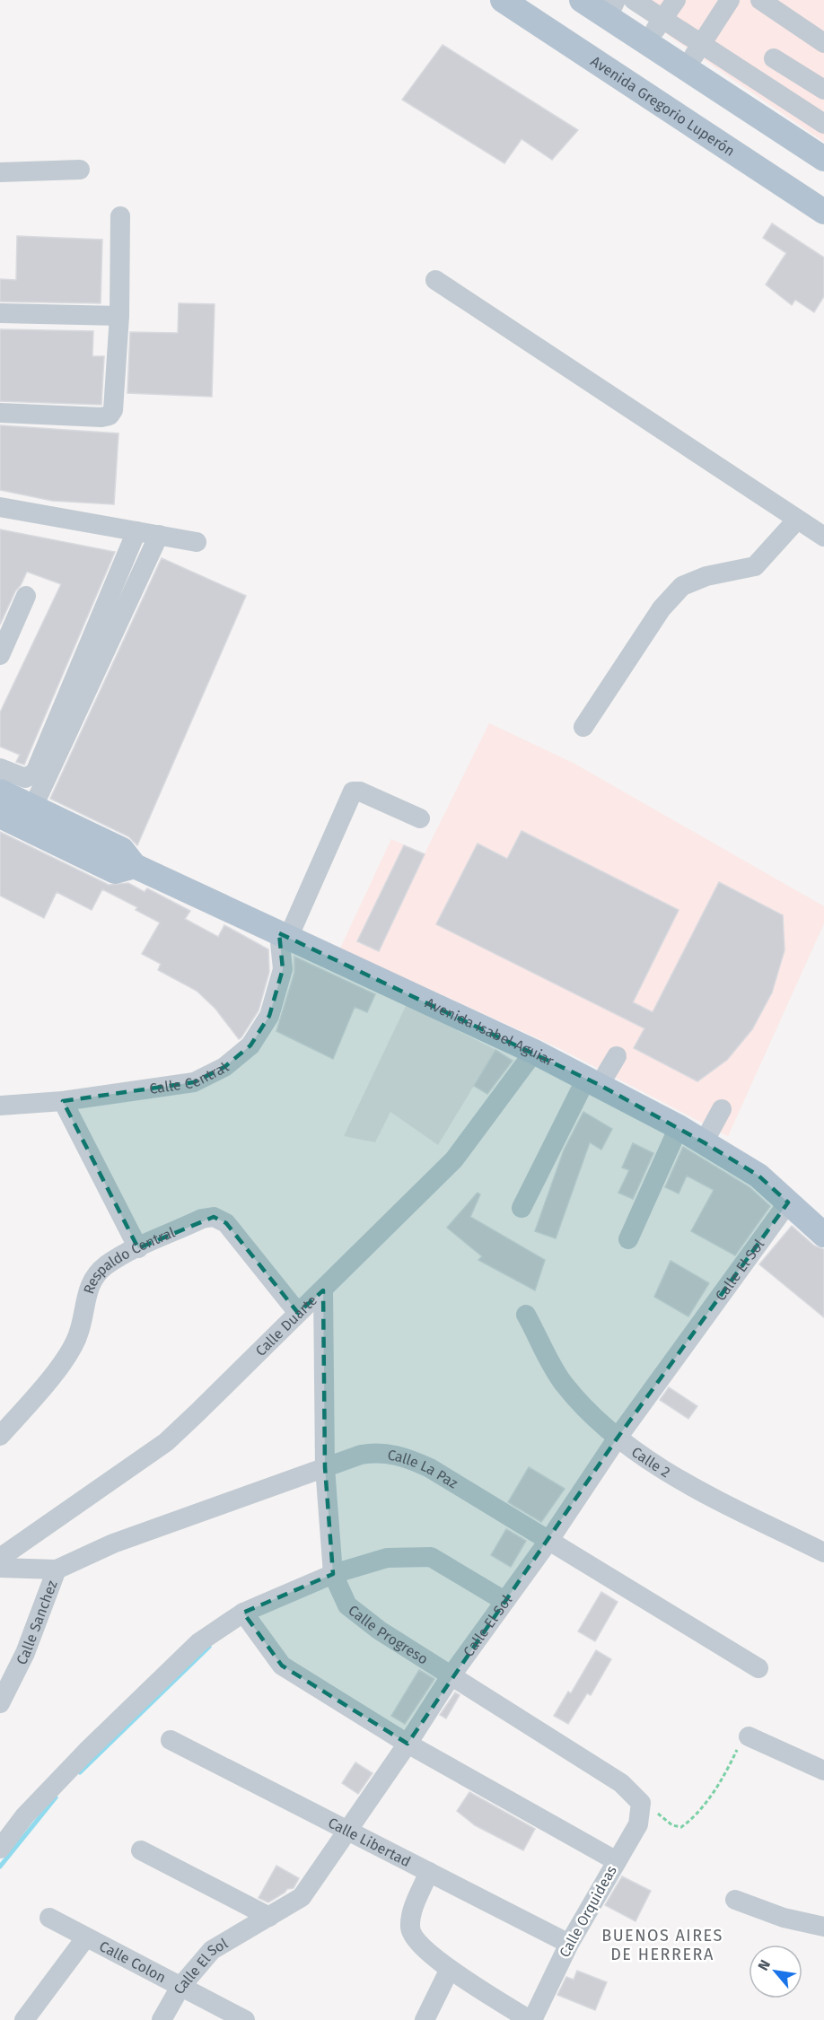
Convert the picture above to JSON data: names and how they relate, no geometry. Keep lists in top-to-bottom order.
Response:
{
  "streets": {
    "main road": ["Avenida Gregorio Luperón", "Avenida Isabel Aguiar"],
    "street": [
      "Calle Central",
      "Respaldo Central",
      "Calle El Sol",
      "Calle Duarte",
      "Calle 2",
      "Calle La Paz",
      "Calle Sanchez",
      "Calle Progreso",
      "Calle Libertad",
      "Calle Orquideas",
      "Calle Colon"
    ]
  },
  "crossings": [
    ["Avenida Isabel Aguiar", "Calle Central"],
    ["Avenida Isabel Aguiar", "Calle El Sol"],
    ["Avenida Isabel Aguiar", "Calle Duarte"],
    ["Respaldo Central", "Calle Duarte"],
    ["Calle El Sol", "Calle 2"],
    ["Calle El Sol", "Calle La Paz"],
    ["Calle El Sol", "Calle Progreso"],
    ["Calle El Sol", "Calle Libertad"],
    ["Calle El Sol", "Calle Colon"],
    ["Calle Duarte", "Calle Progreso"],
    ["Calle La Paz", "Calle Sanchez"],
    ["Calle La Paz", "Calle Progreso"],
    ["Calle Progreso", "Calle Orquideas"],
    ["Calle Libertad", "Calle Orquideas"]
  ],
  "districts": ["BUENOS AIRES DE HERRERA"],
  "north": "top left"
}
